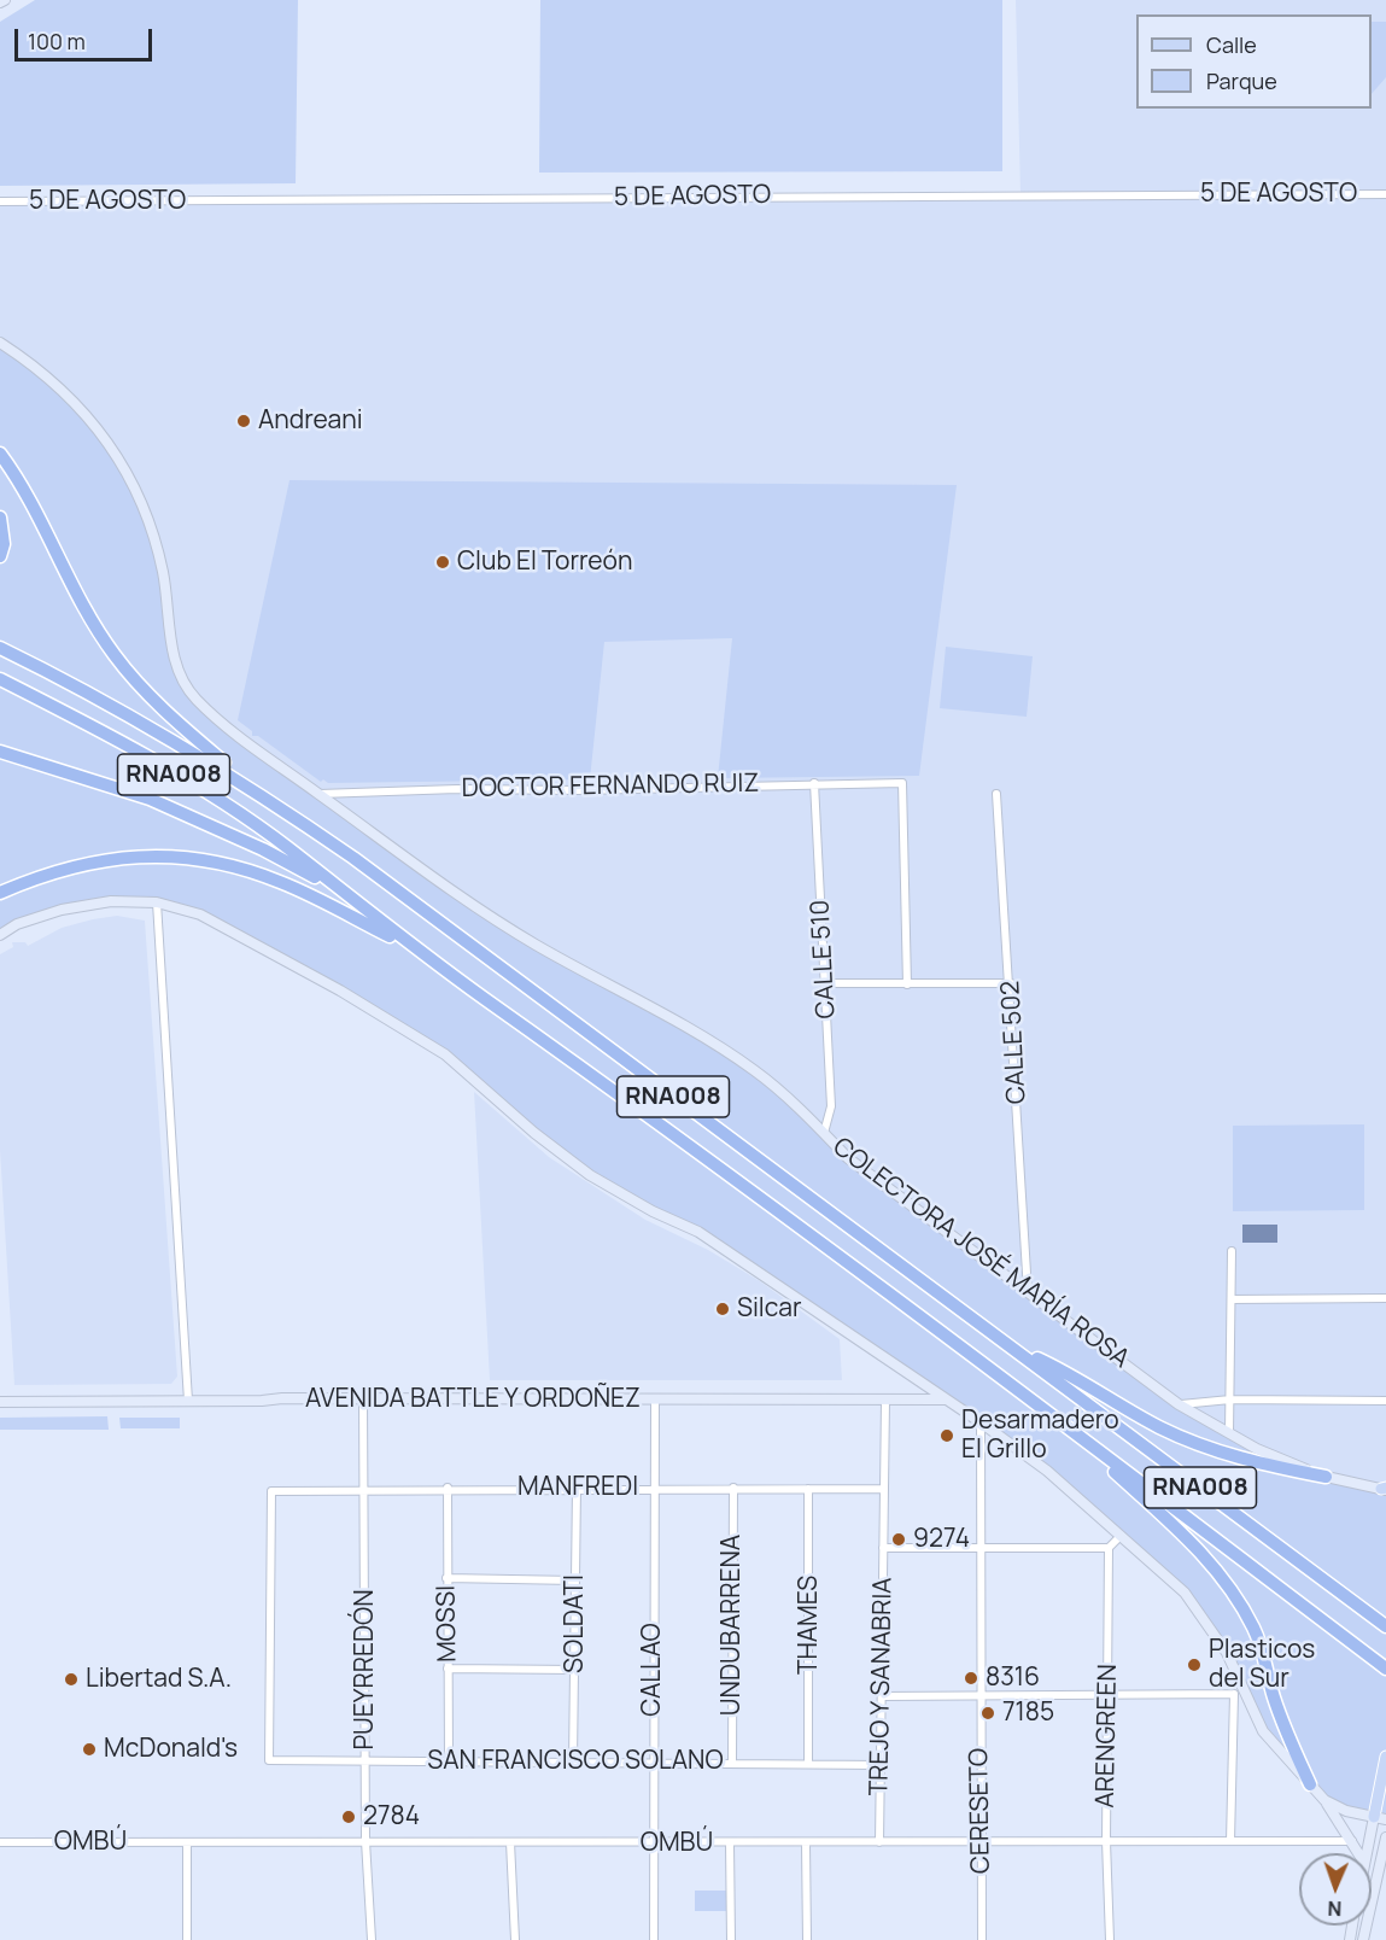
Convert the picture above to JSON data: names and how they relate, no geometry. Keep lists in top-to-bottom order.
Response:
{
  "streets": {
    "highway": ["RNA008"],
    "main road": ["COLECTORA JOSÉ MARÍA ROSA", "AVENIDA BATTLE Y ORDOÑEZ"],
    "street": [
      "5 DE AGOSTO",
      "DOCTOR FERNANDO RUIZ",
      "CALLE 510",
      "CALLE 502",
      "MANFREDI",
      "MOSSI",
      "SOLDATI",
      "UNDUBARRENA",
      "THAMES",
      "PUEYRREDÓN",
      "CALLAO",
      "TREJO Y SANABRIA",
      "ARENGREEN",
      "SAN FRANCISCO SOLANO",
      "CERESETO",
      "OMBÚ"
    ]
  },
  "crossings": [
    ["DOCTOR FERNANDO RUIZ", "CALLE 510"],
    ["DOCTOR FERNANDO RUIZ", "COLECTORA JOSÉ MARÍA ROSA"],
    ["CALLE 510", "COLECTORA JOSÉ MARÍA ROSA"],
    ["CALLE 502", "COLECTORA JOSÉ MARÍA ROSA"],
    ["AVENIDA BATTLE Y ORDOÑEZ", "PUEYRREDÓN"],
    ["AVENIDA BATTLE Y ORDOÑEZ", "CALLAO"],
    ["AVENIDA BATTLE Y ORDOÑEZ", "TREJO Y SANABRIA"],
    ["MANFREDI", "MOSSI"],
    ["MANFREDI", "SOLDATI"],
    ["MANFREDI", "UNDUBARRENA"],
    ["MANFREDI", "THAMES"],
    ["MANFREDI", "PUEYRREDÓN"],
    ["MANFREDI", "CALLAO"],
    ["MANFREDI", "TREJO Y SANABRIA"],
    ["MANFREDI", "SAN FRANCISCO SOLANO"],
    ["MOSSI", "SAN FRANCISCO SOLANO"],
    ["SOLDATI", "SAN FRANCISCO SOLANO"],
    ["UNDUBARRENA", "SAN FRANCISCO SOLANO"],
    ["THAMES", "SAN FRANCISCO SOLANO"],
    ["PUEYRREDÓN", "SAN FRANCISCO SOLANO"],
    ["PUEYRREDÓN", "OMBÚ"],
    ["CALLAO", "SAN FRANCISCO SOLANO"],
    ["CALLAO", "OMBÚ"],
    ["TREJO Y SANABRIA", "SAN FRANCISCO SOLANO"],
    ["TREJO Y SANABRIA", "OMBÚ"],
    ["ARENGREEN", "OMBÚ"],
    ["CERESETO", "OMBÚ"]
  ],
  "places": [
    "Andreani",
    "Club El Torreón",
    "Silcar",
    "Desarmadero El Grillo",
    "9274",
    "Plasticos del Sur",
    "8316",
    "Libertad S.A.",
    "7185",
    "McDonald's",
    "2784"
  ],
  "legend": ["Calle", "Parque"],
  "scale_bar": "100 m",
  "north": "bottom"
}
